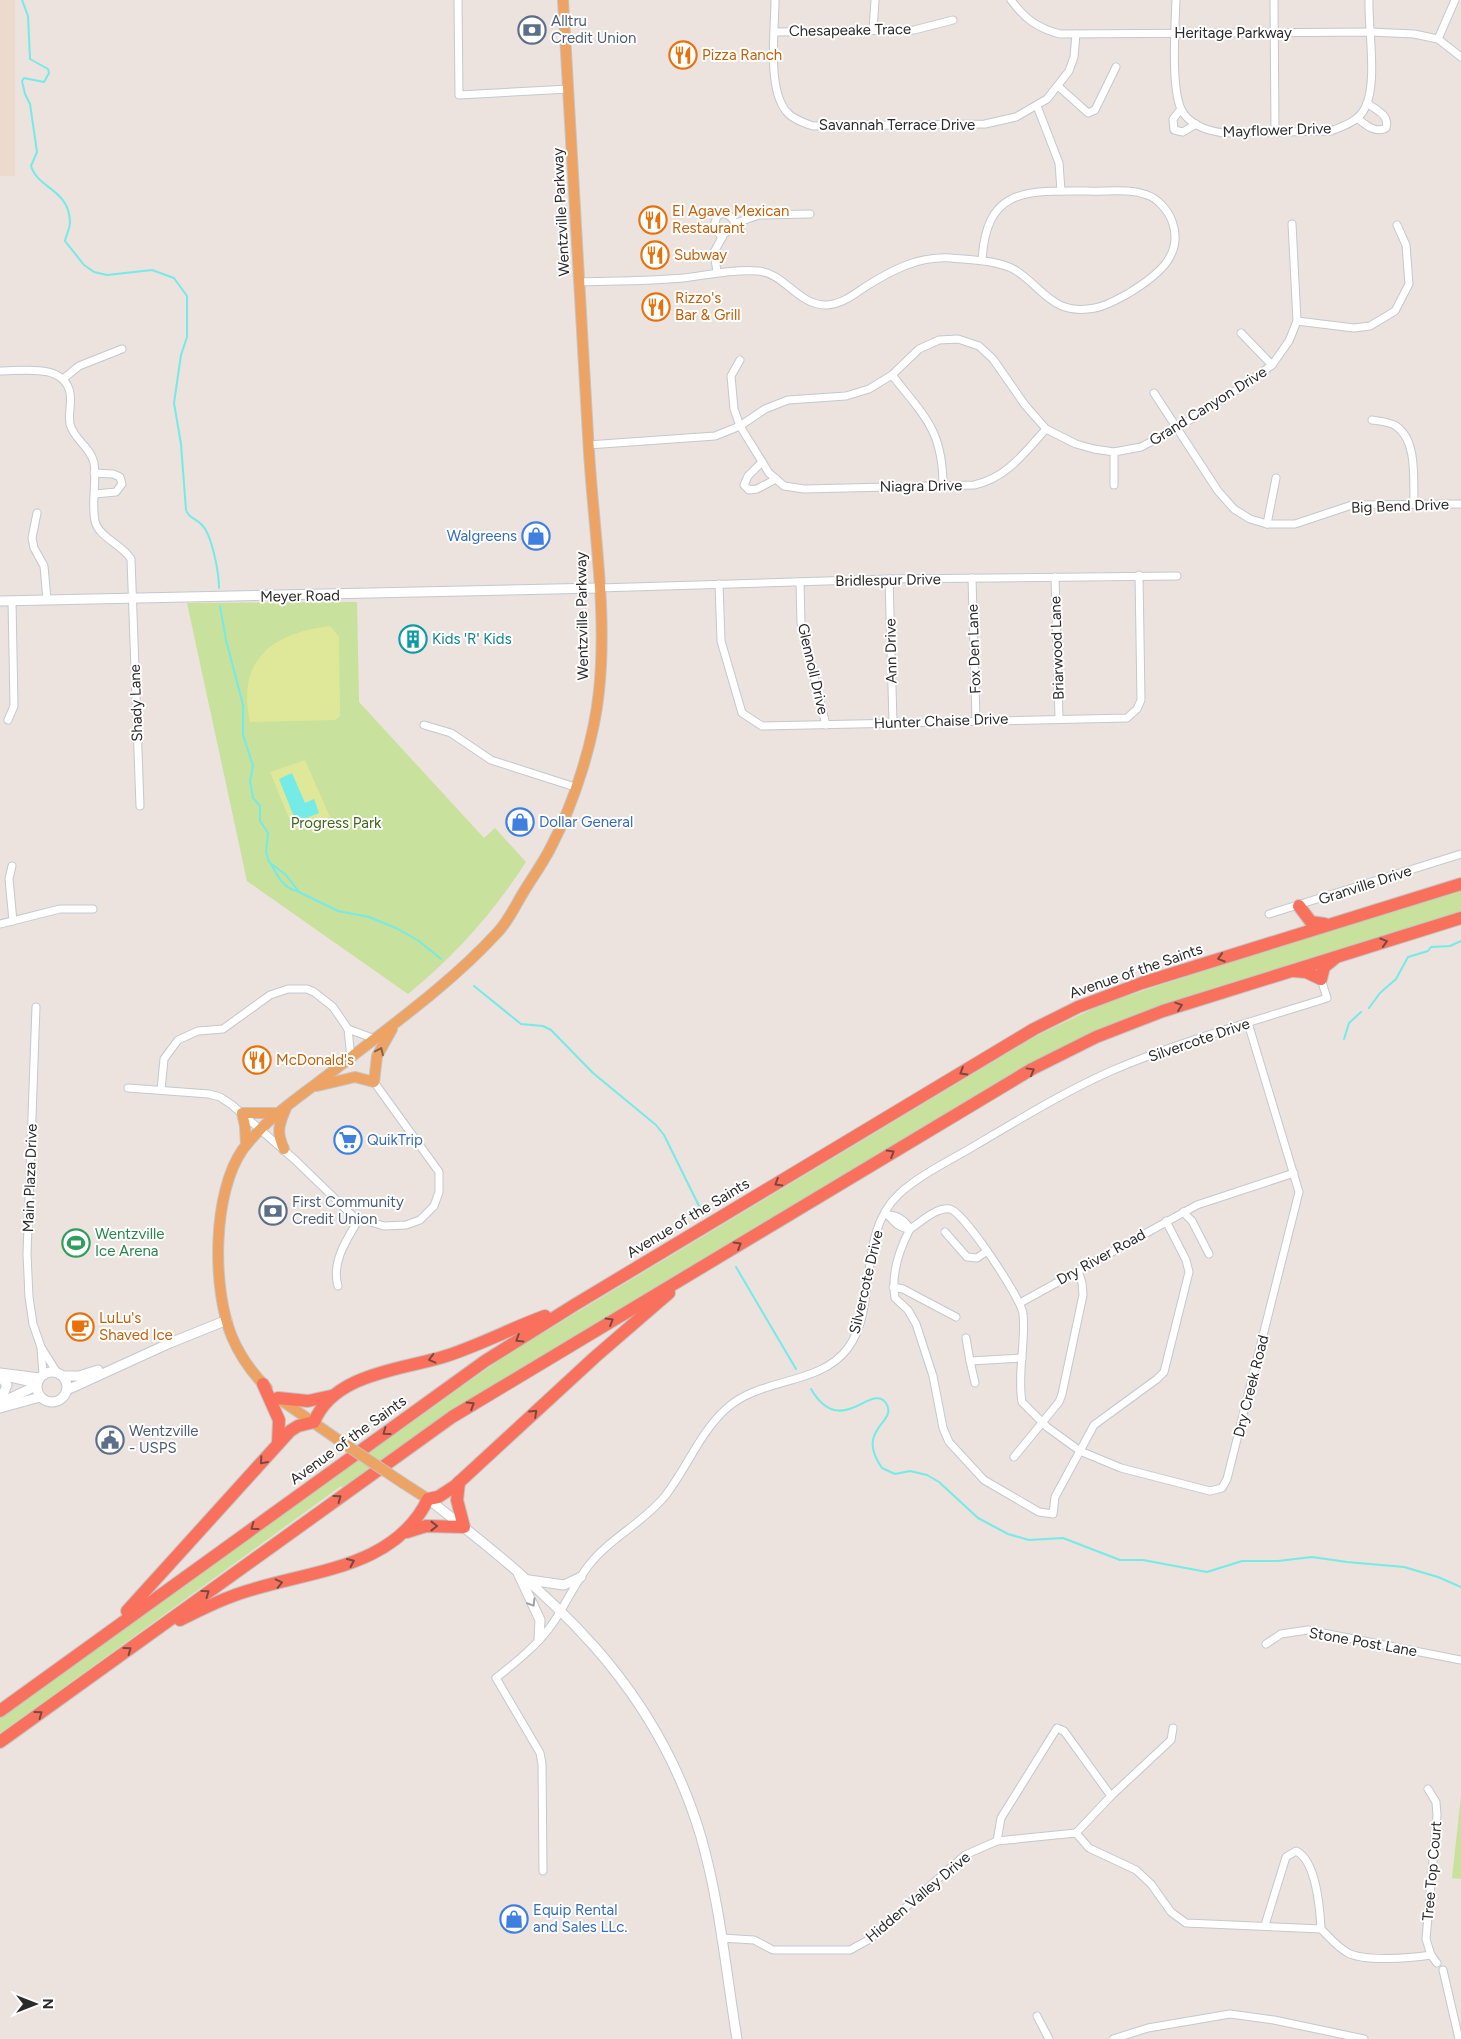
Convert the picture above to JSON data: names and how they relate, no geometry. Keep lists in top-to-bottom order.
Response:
{
  "streets": {
    "highway": ["Avenue of the Saints"],
    "main road": ["Wentzville Parkway", "Meyer Road"],
    "street": [
      "Chesapeake Trace",
      "Heritage Parkway",
      "Savannah Terrace Drive",
      "Mayflower Drive",
      "Grand Canyon Drive",
      "Niagra Drive",
      "Big Bend Drive",
      "Bridlespur Drive",
      "Briarwood Lane",
      "Fox Den Lane",
      "Ann Drive",
      "Glennoll Drive",
      "Shady Lane",
      "Hunter Chaise Drive",
      "Granville Drive",
      "Silvercote Drive",
      "Main Plaza Drive",
      "Dry River Road",
      "Dry Creek Road",
      "Stone Post Lane",
      "Tree Top Court",
      "Hidden Valley Drive"
    ]
  },
  "crossings": [
    ["Chesapeake Trace", "Savannah Terrace Drive"],
    ["Heritage Parkway", "Savannah Terrace Drive"],
    ["Heritage Parkway", "Mayflower Drive"],
    ["Wentzville Parkway", "Grand Canyon Drive"],
    ["Wentzville Parkway", "Bridlespur Drive"],
    ["Wentzville Parkway", "Meyer Road"],
    ["Grand Canyon Drive", "Niagra Drive"],
    ["Grand Canyon Drive", "Big Bend Drive"],
    ["Bridlespur Drive", "Meyer Road"],
    ["Bridlespur Drive", "Briarwood Lane"],
    ["Bridlespur Drive", "Fox Den Lane"],
    ["Bridlespur Drive", "Ann Drive"],
    ["Bridlespur Drive", "Glennoll Drive"],
    ["Bridlespur Drive", "Hunter Chaise Drive"],
    ["Meyer Road", "Shady Lane"],
    ["Briarwood Lane", "Hunter Chaise Drive"],
    ["Fox Den Lane", "Hunter Chaise Drive"],
    ["Ann Drive", "Hunter Chaise Drive"],
    ["Glennoll Drive", "Hunter Chaise Drive"],
    ["Silvercote Drive", "Dry Creek Road"],
    ["Dry River Road", "Dry Creek Road"]
  ],
  "parks": ["Progress Park"],
  "places": {
    "bank": ["Alltru Credit Union", "First Community Credit Union"],
    "restaurant": [
      "Pizza Ranch",
      "El Agave Mexican Restaurant",
      "Subway",
      "Rizzo's Bar & Grill",
      "McDonald's"
    ],
    "shop": ["Walgreens", "Dollar General", "Equip Rental and Sales LLc."],
    "building": ["Kids 'R' Kids"],
    "supermarket": ["QuikTrip"],
    "sports": ["Wentzville Ice Arena"],
    "cafe": ["LuLu's Shaved Ice"],
    "public building": ["Wentzville - USPS"]
  },
  "north": "right"
}
